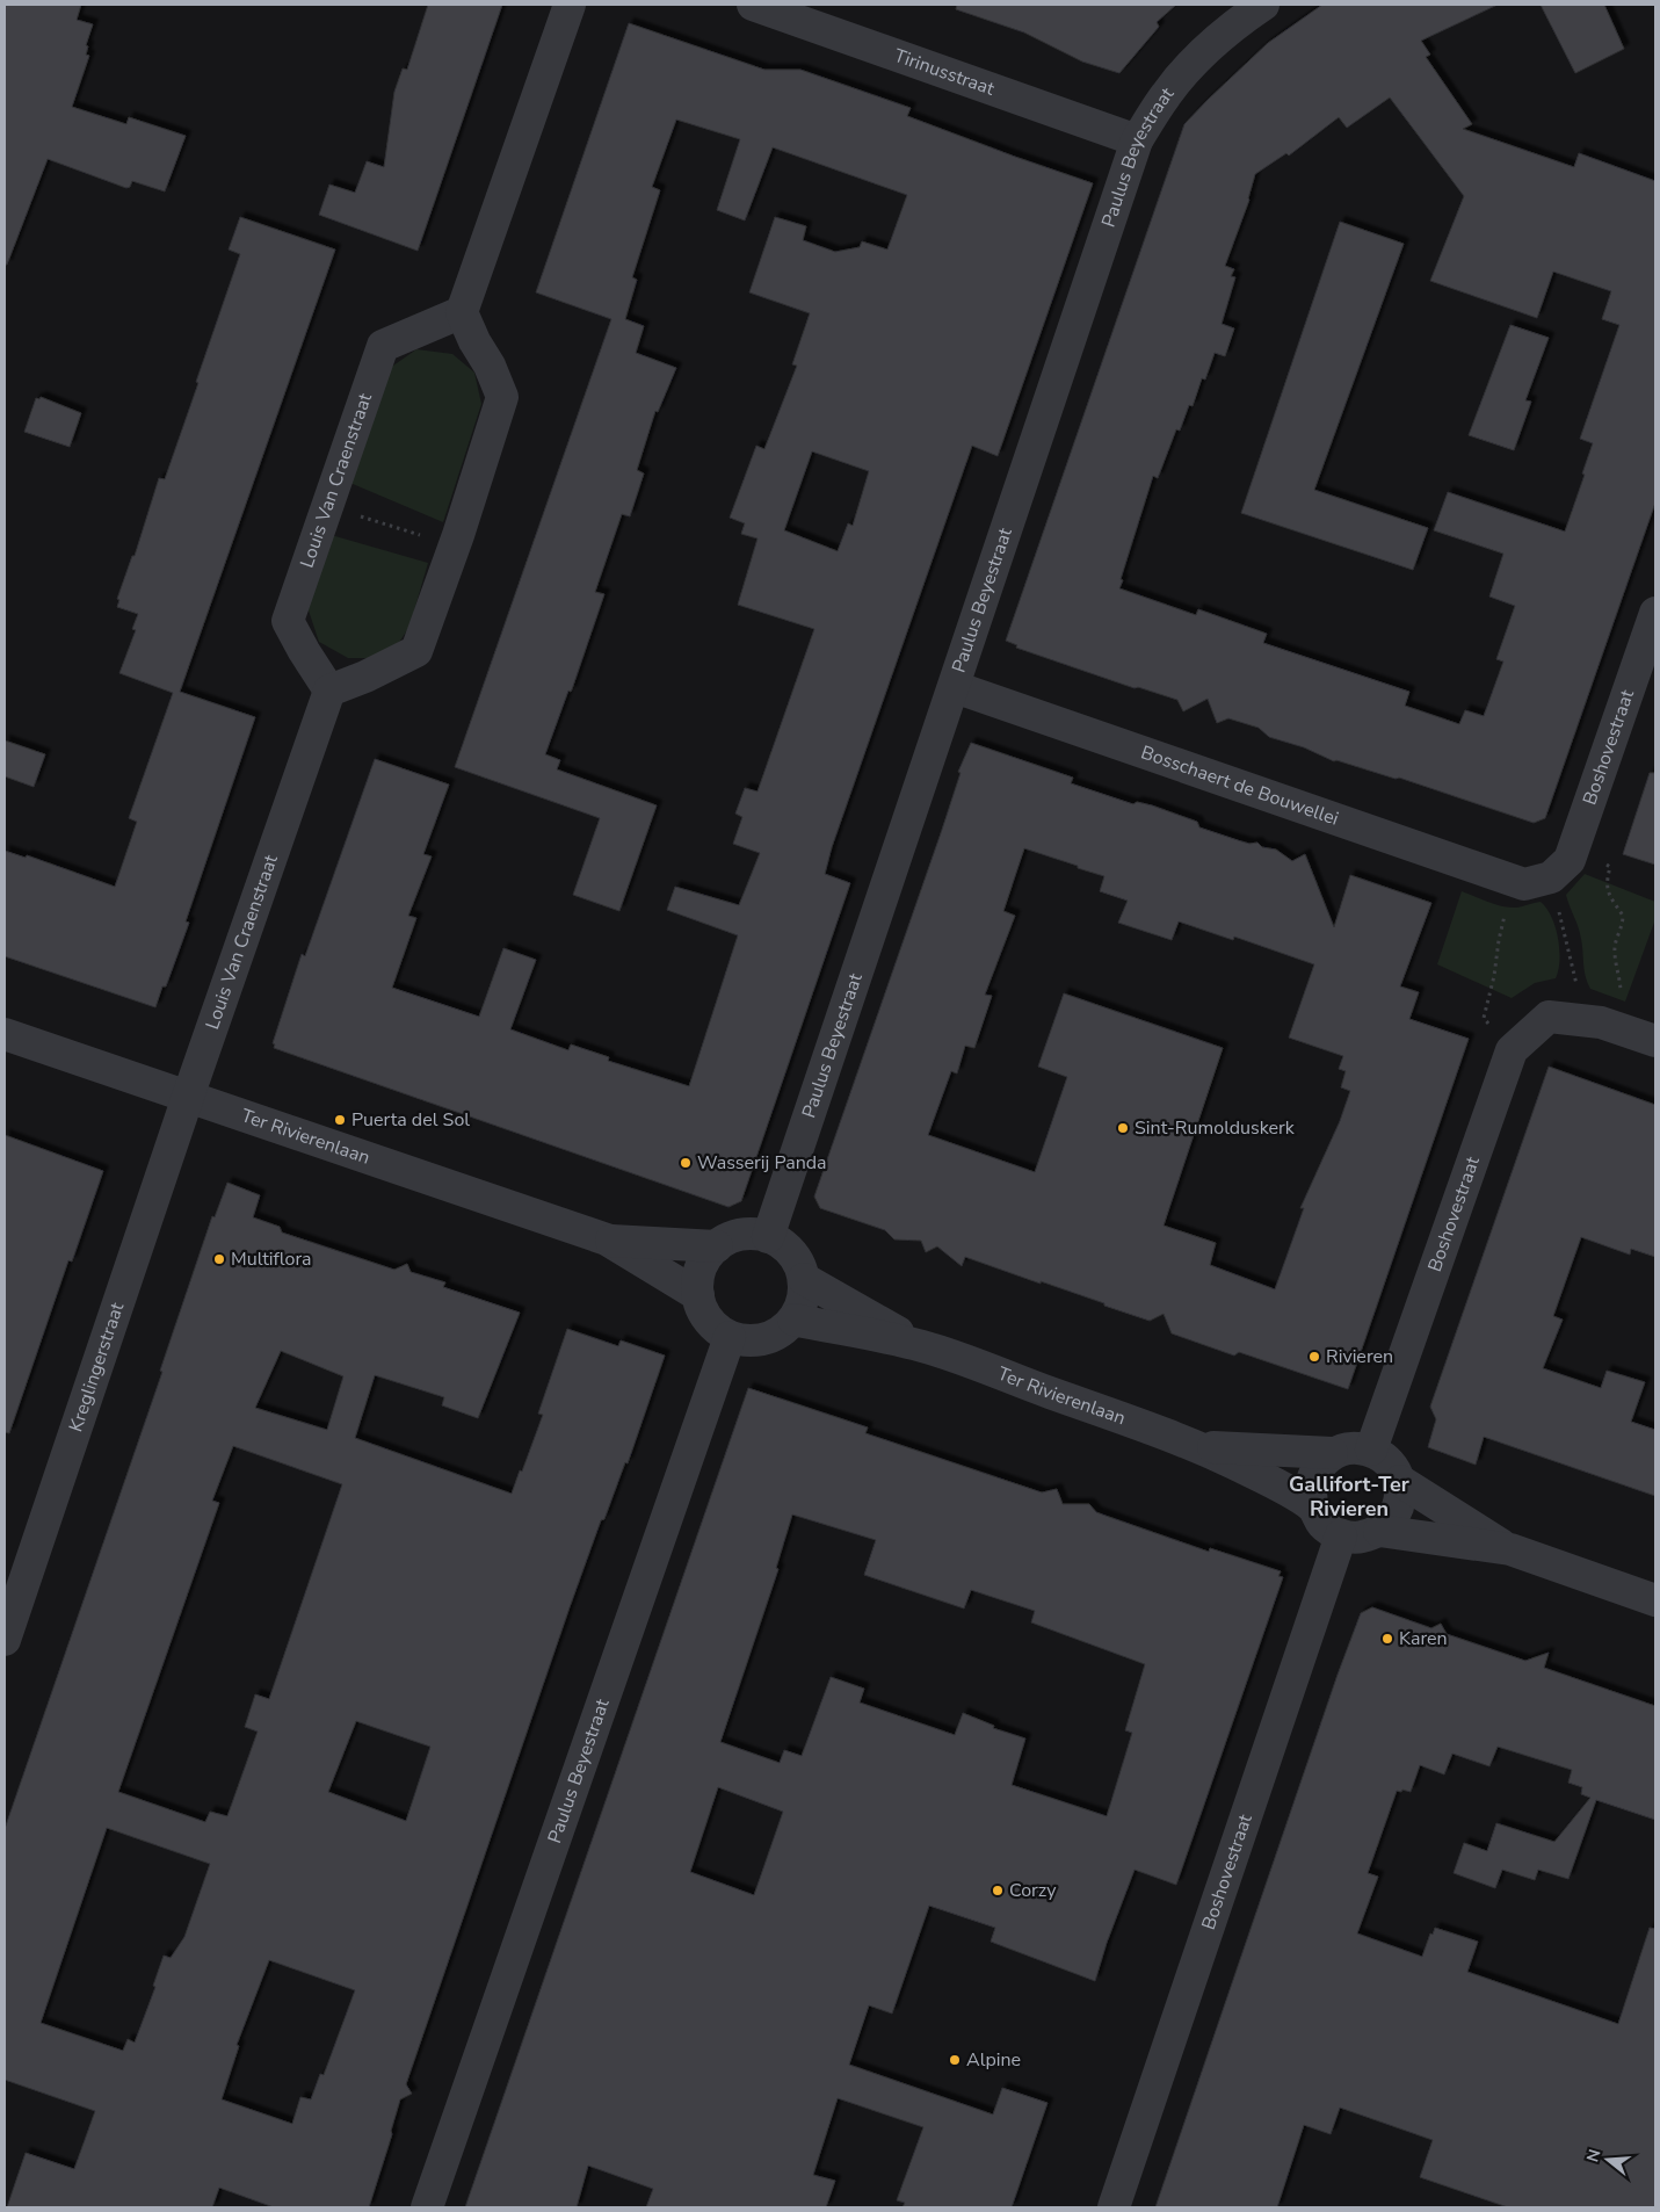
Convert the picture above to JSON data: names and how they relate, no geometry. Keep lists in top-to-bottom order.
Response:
{
  "streets": {
    "street": [
      "Tirinusstraat",
      "Paulus Beyestraat",
      "Louis Van Craenstraat",
      "Boshovestraat",
      "Bosschaert de Bouwellei",
      "Ter Rivierenlaan",
      "Kreglingerstraat"
    ]
  },
  "crossings": [
    ["Tirinusstraat", "Paulus Beyestraat"],
    ["Paulus Beyestraat", "Bosschaert de Bouwellei"],
    ["Paulus Beyestraat", "Ter Rivierenlaan"],
    ["Louis Van Craenstraat", "Ter Rivierenlaan"],
    ["Louis Van Craenstraat", "Kreglingerstraat"],
    ["Boshovestraat", "Bosschaert de Bouwellei"],
    ["Boshovestraat", "Ter Rivierenlaan"],
    ["Ter Rivierenlaan", "Kreglingerstraat"]
  ],
  "districts": ["Gallifort-Ter Rivieren"],
  "places": [
    "Puerta del Sol",
    "Sint-Rumolduskerk",
    "Wasserij Panda",
    "Multiflora",
    "Rivieren",
    "Karen",
    "Corzy",
    "Alpine"
  ],
  "north": "left"
}
